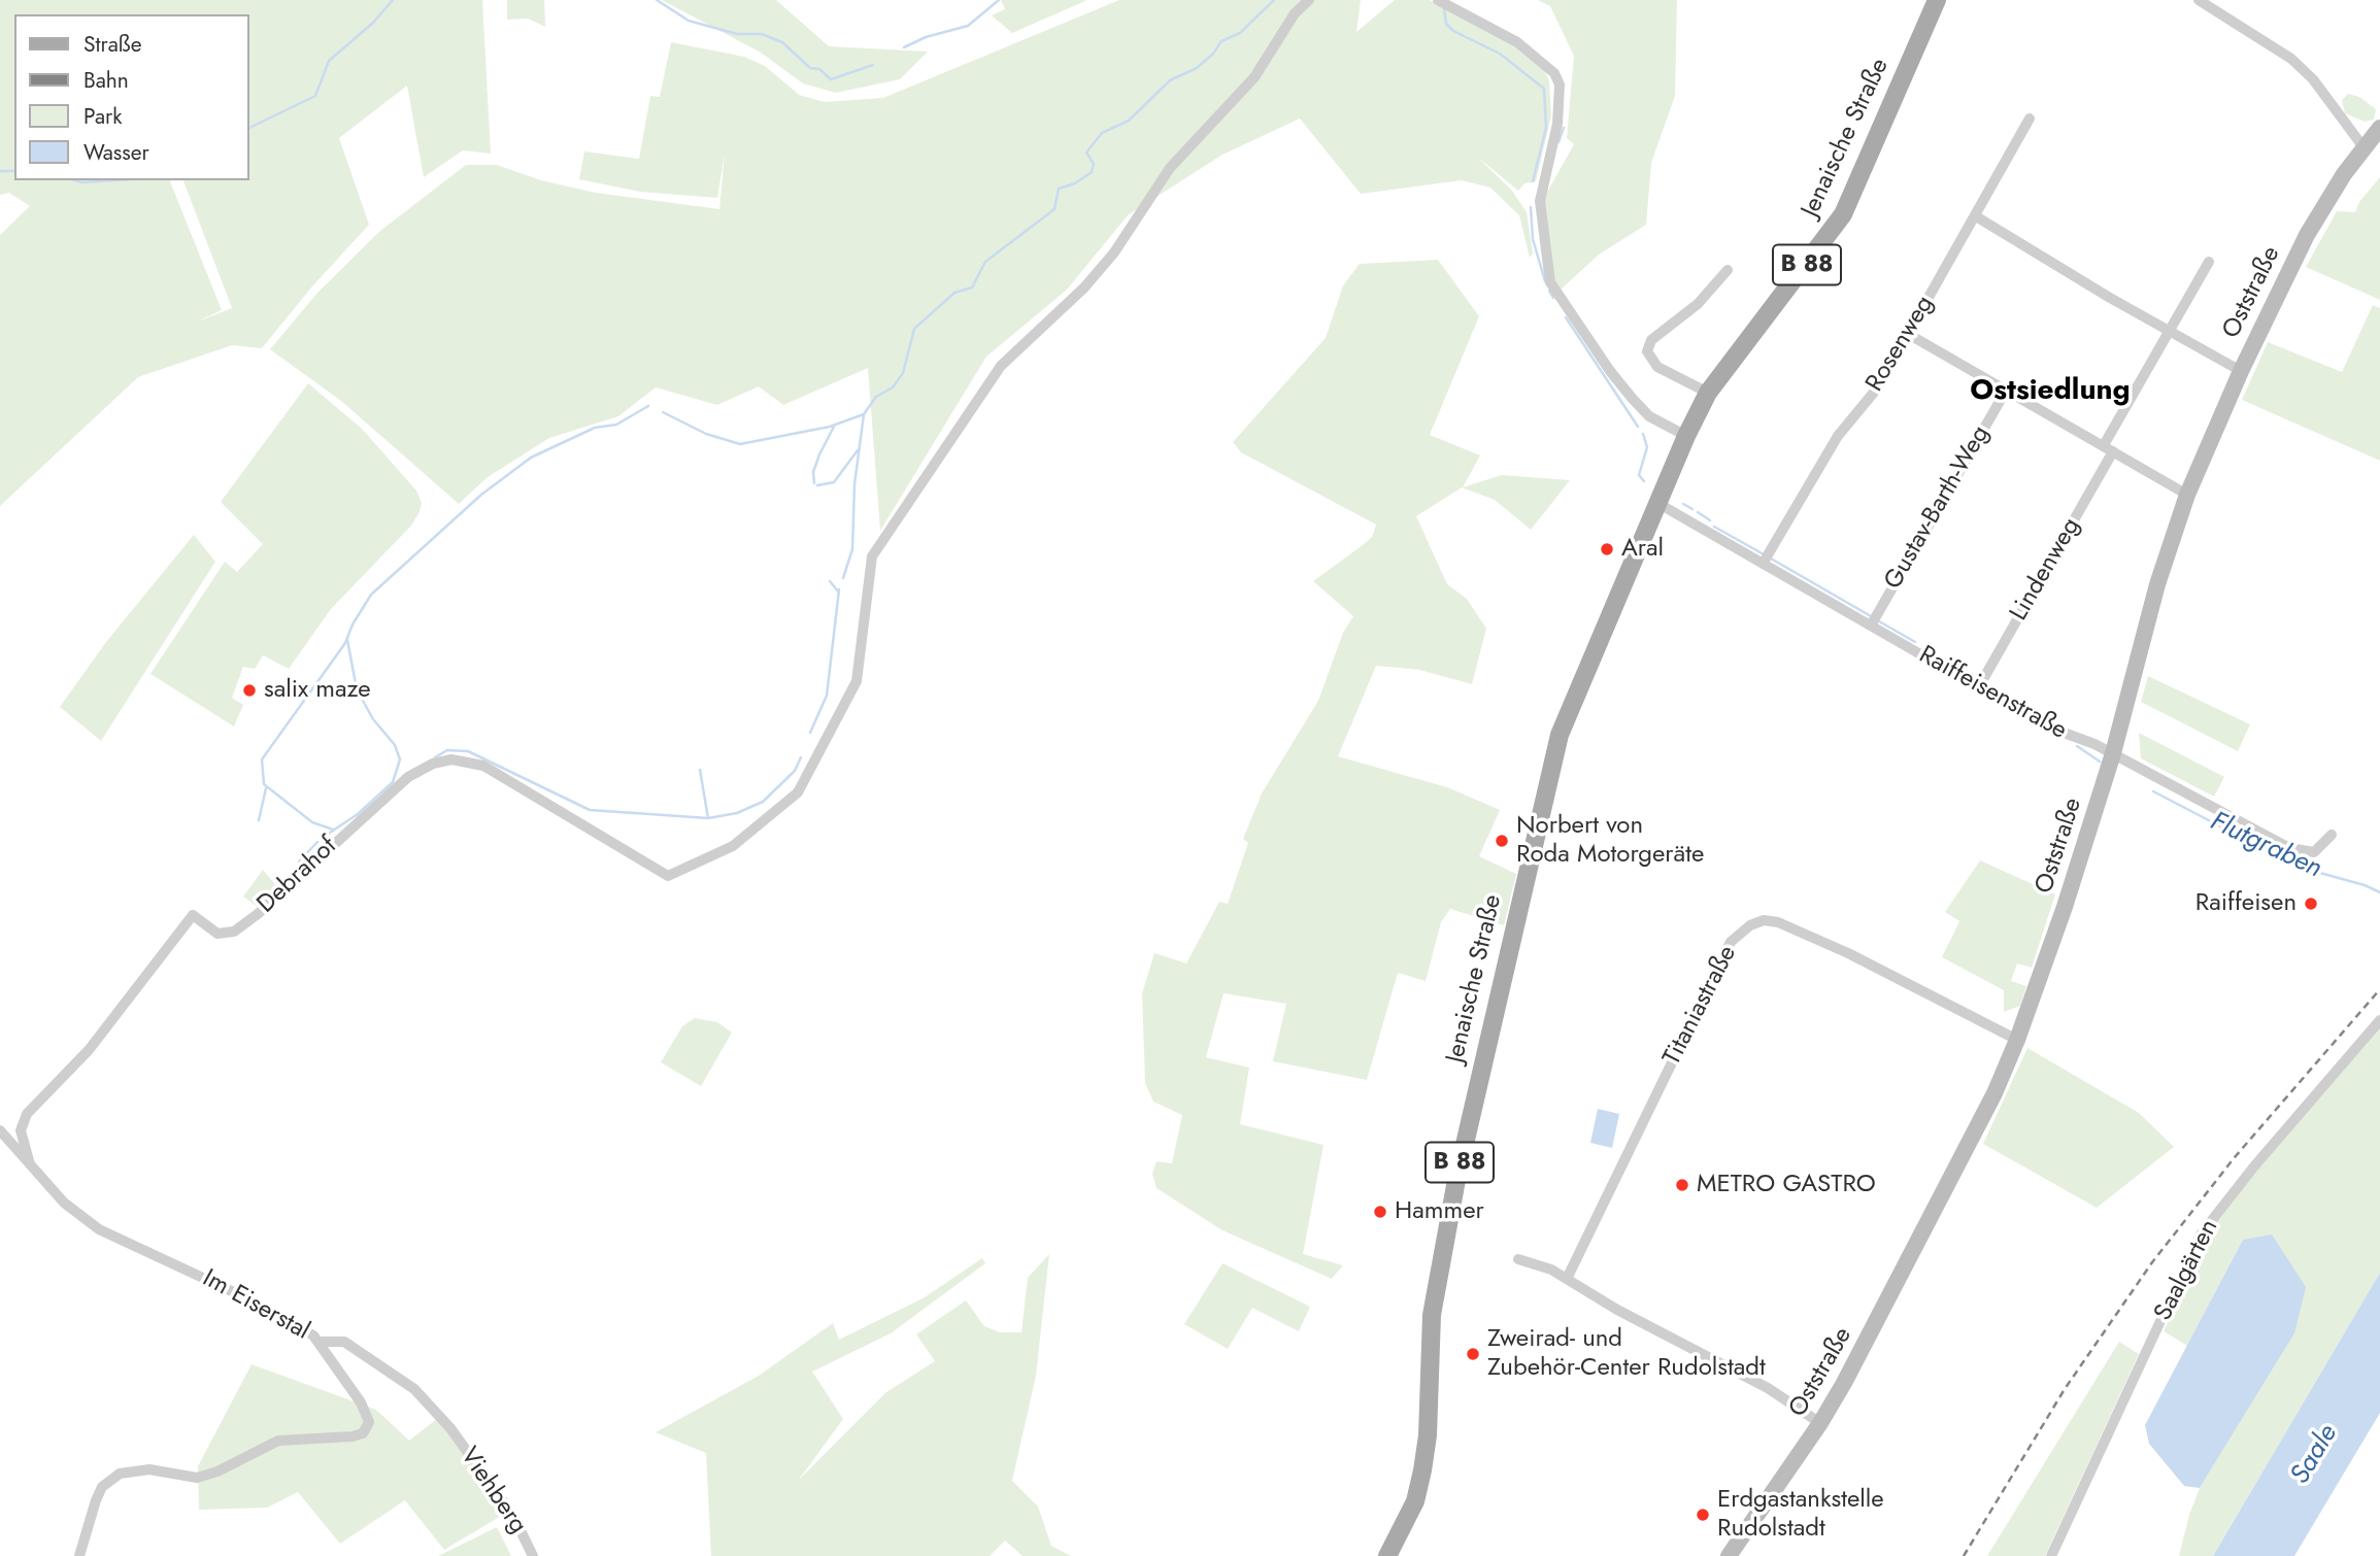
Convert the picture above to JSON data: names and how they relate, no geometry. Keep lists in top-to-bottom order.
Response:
{
  "streets": {
    "main road": ["Jenaische Straße", "B 88"],
    "street": [
      "Oststraße",
      "Rosenweg",
      "Gustav-Barth-Weg",
      "Lindenweg",
      "Raiffeisenstraße",
      "Debrahof",
      "Titaniastraße",
      "Saalgärten",
      "Im Eiserstal",
      "Viehberg"
    ]
  },
  "crossings": [
    ["Jenaische Straße", "Raiffeisenstraße"],
    ["Oststraße", "Raiffeisenstraße"],
    ["Oststraße", "Titaniastraße"],
    ["Rosenweg", "Raiffeisenstraße"],
    ["Gustav-Barth-Weg", "Raiffeisenstraße"],
    ["Lindenweg", "Raiffeisenstraße"],
    ["Debrahof", "Im Eiserstal"],
    ["Im Eiserstal", "Viehberg"]
  ],
  "districts": ["Ostsiedlung"],
  "water": ["Flutgraben", "Saale"],
  "places": [
    "Aral",
    "salix maze",
    "Norbert von Roda Motorgeräte",
    "Raiffeisen",
    "METRO GASTRO",
    "Hammer",
    "Zweirad- und Zubehör-Center Rudolstadt",
    "Erdgastankstelle Rudolstadt"
  ],
  "legend": [
    "Straße",
    "Bahn",
    "Park",
    "Wasser"
  ]
}
